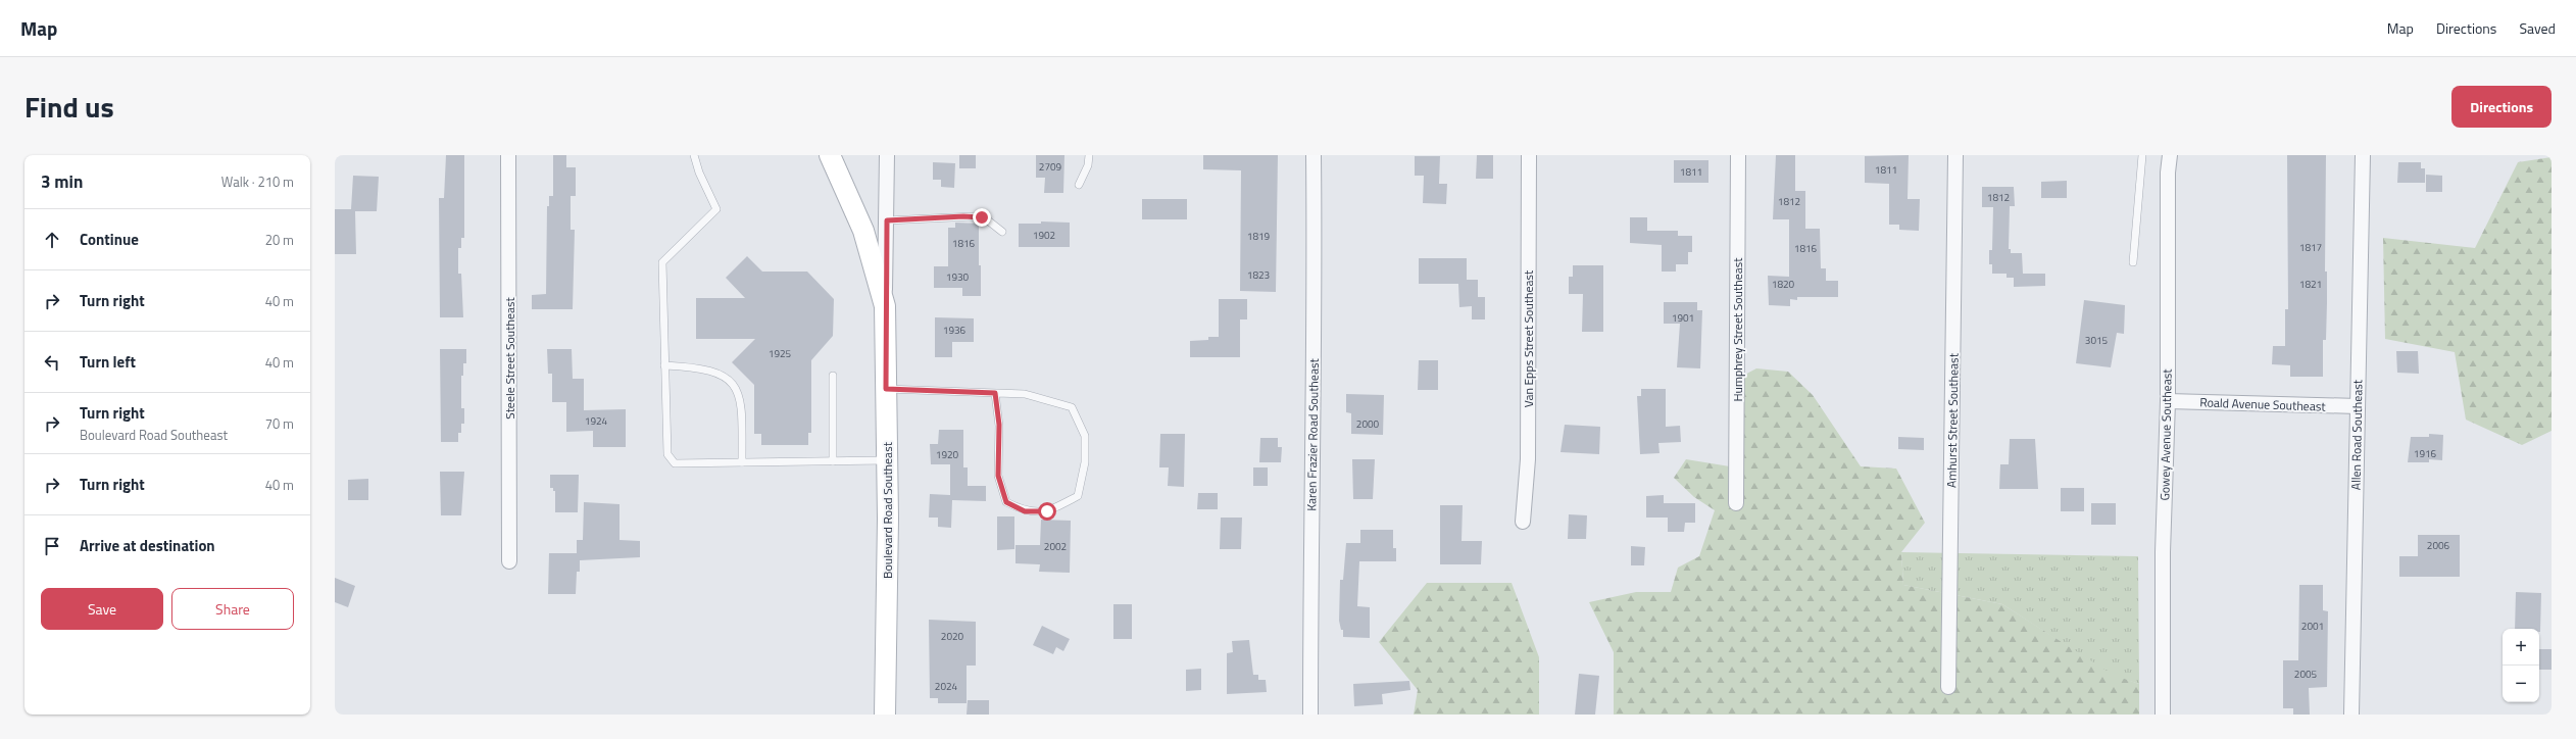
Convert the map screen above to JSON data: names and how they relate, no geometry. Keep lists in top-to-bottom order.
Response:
{
  "streets": {
    "street": [
      "Humphrey Street Southeast",
      "Van Epps Street Southeast",
      "Steele Street Southeast",
      "Roald Avenue Southeast",
      "Amhurst Street Southeast",
      "Karen Frazier Road Southeast",
      "Gowey Avenue Southeast",
      "Allen Road Southeast",
      "Boulevard Road Southeast"
    ]
  },
  "crossings": [
    ["Roald Avenue Southeast", "Gowey Avenue Southeast"],
    ["Roald Avenue Southeast", "Allen Road Southeast"]
  ],
  "house_numbers": [
    "2709",
    "1811",
    "1811",
    "1812",
    "1812",
    "1902",
    "1819",
    "1816",
    "1817",
    "1816",
    "1823",
    "1930",
    "1820",
    "1821",
    "1901",
    "1936",
    "3015",
    "1925",
    "1924",
    "2000",
    "1916",
    "1920",
    "2006",
    "2002",
    "2001",
    "2020",
    "2005",
    "2024"
  ],
  "page": {
    "header": "Map",
    "nav": ["Map", "Directions", "Saved"],
    "title": "Find us",
    "buttons": [
      "Directions",
      ["Save", "Share"]
    ],
    "heading": ["3 min", "Walk · 210 m"],
    "list": [
      ["Continue", "20 m"],
      ["Turn right", "40 m"],
      ["Turn left", "40 m"],
      ["Turn right", "Boulevard Road Southeast", "70 m"],
      ["Turn right", "40 m"],
      "Arrive at destination"
    ],
    "map_buttons": ["+", "−"]
  }
}
